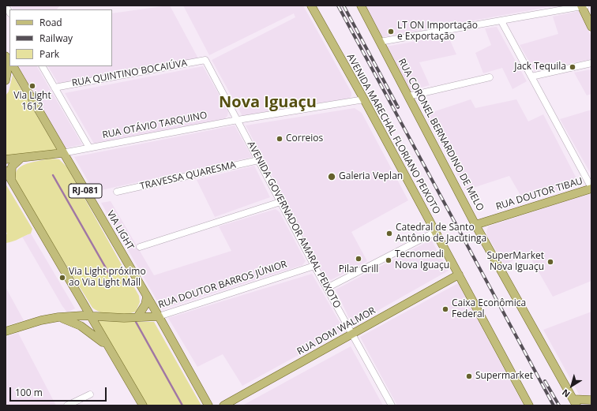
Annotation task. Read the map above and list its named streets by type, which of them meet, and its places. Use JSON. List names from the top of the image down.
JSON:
{
  "streets": {
    "main road": [
      "RUA OTÁVIO TARQUINO",
      "AVENIDA MARECHAL FLORIANO PEIXOTO",
      "RUA CORONEL BERNARDINO DE MELO",
      "RJ-081",
      "RUA DOUTOR TIBAU",
      "VIA LIGHT",
      "RUA DOUTOR BARROS JÚNIOR",
      "RUA DOM WALMOR"
    ],
    "street": ["RUA QUINTINO BOCAIÚVA", "TRAVESSA QUARESMA", "AVENIDA GOVERNADOR AMARAL PEIXOTO"]
  },
  "crossings": [
    ["RUA QUINTINO BOCAIÚVA", "AVENIDA GOVERNADOR AMARAL PEIXOTO"],
    ["RUA OTÁVIO TARQUINO", "AVENIDA MARECHAL FLORIANO PEIXOTO"],
    ["RUA OTÁVIO TARQUINO", "AVENIDA GOVERNADOR AMARAL PEIXOTO"],
    ["RUA OTÁVIO TARQUINO", "VIA LIGHT"],
    ["AVENIDA MARECHAL FLORIANO PEIXOTO", "RUA DOM WALMOR"],
    ["RUA CORONEL BERNARDINO DE MELO", "RUA DOUTOR TIBAU"],
    ["TRAVESSA QUARESMA", "AVENIDA GOVERNADOR AMARAL PEIXOTO"],
    ["AVENIDA GOVERNADOR AMARAL PEIXOTO", "RUA DOUTOR BARROS JÚNIOR"],
    ["AVENIDA GOVERNADOR AMARAL PEIXOTO", "RUA DOM WALMOR"],
    ["VIA LIGHT", "RUA DOUTOR BARROS JÚNIOR"]
  ],
  "districts": ["Nova Iguaçu"],
  "places": [
    "LT ON Importação e Exportação",
    "Jack Tequila",
    "Via Light 1612",
    "Correios",
    "Galeria Veplan",
    "Catedral de Santo Antônio de Jacutinga",
    "Pilar Grill",
    "Tecnomedi Nova Iguaçu",
    "SuperMarket Nova Iguaçu",
    "Via Light próximo ao Via Light Mall",
    "Caixa Econômica Federal",
    "Supermarket"
  ],
  "legend": ["Road", "Railway", "Park"],
  "scale_bar": "100 m",
  "north": "bottom left"
}
